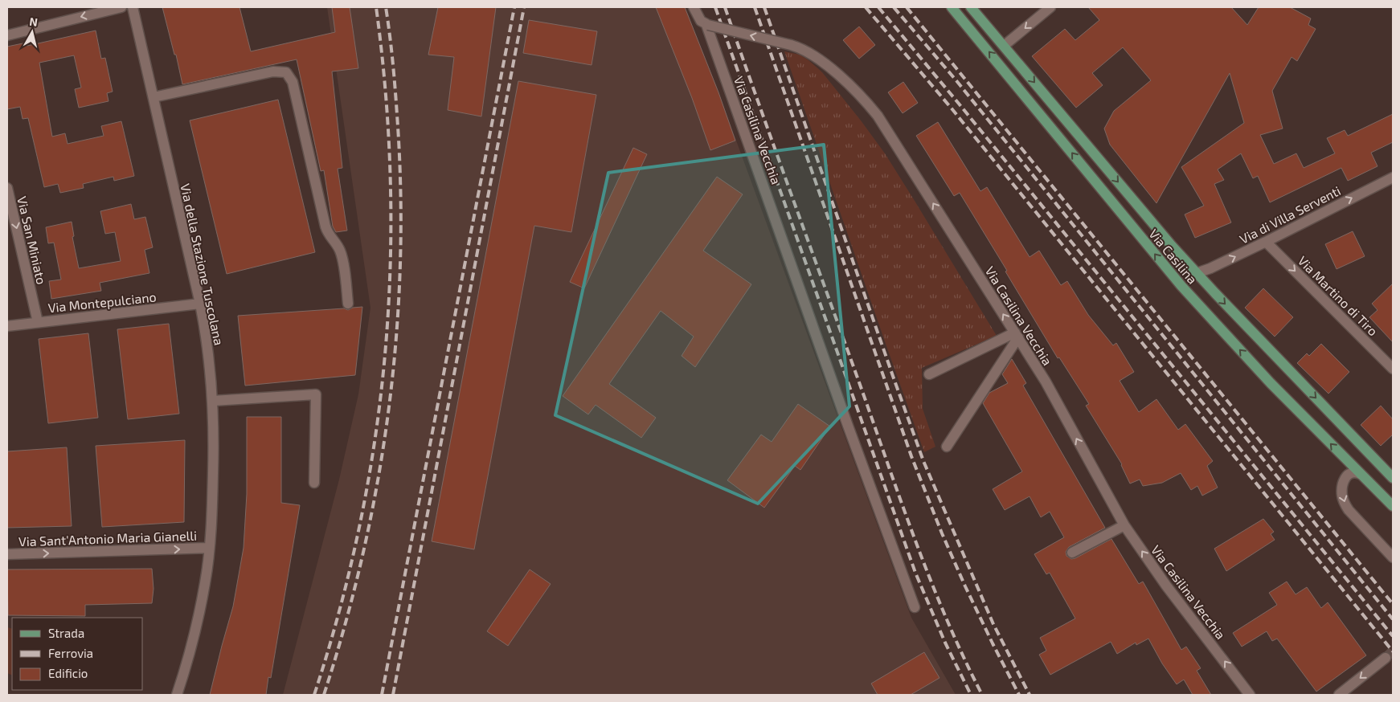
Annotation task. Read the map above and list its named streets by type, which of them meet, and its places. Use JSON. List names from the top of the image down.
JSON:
{
  "streets": {
    "main road": ["Via Casilina"],
    "street": [
      "Via Casilina Vecchia",
      "Via di Villa Serventi",
      "Via San Miniato",
      "Via della Stazione Tuscolana",
      "Via Martino di Tiro",
      "Via Montepulciano",
      "Via Sant'Antonio Maria Gianelli"
    ]
  },
  "crossings": [
    ["Via di Villa Serventi", "Via Casilina"],
    ["Via di Villa Serventi", "Via Martino di Tiro"],
    ["Via San Miniato", "Via Montepulciano"],
    ["Via della Stazione Tuscolana", "Via Montepulciano"],
    ["Via della Stazione Tuscolana", "Via Sant'Antonio Maria Gianelli"]
  ],
  "one_way": [
    "Via Casilina Vecchia",
    "Via di Villa Serventi",
    "Via San Miniato",
    "Via Martino di Tiro",
    "Via Sant'Antonio Maria Gianelli"
  ],
  "legend": ["Strada", "Ferrovia", "Edificio"],
  "north": "top"
}
